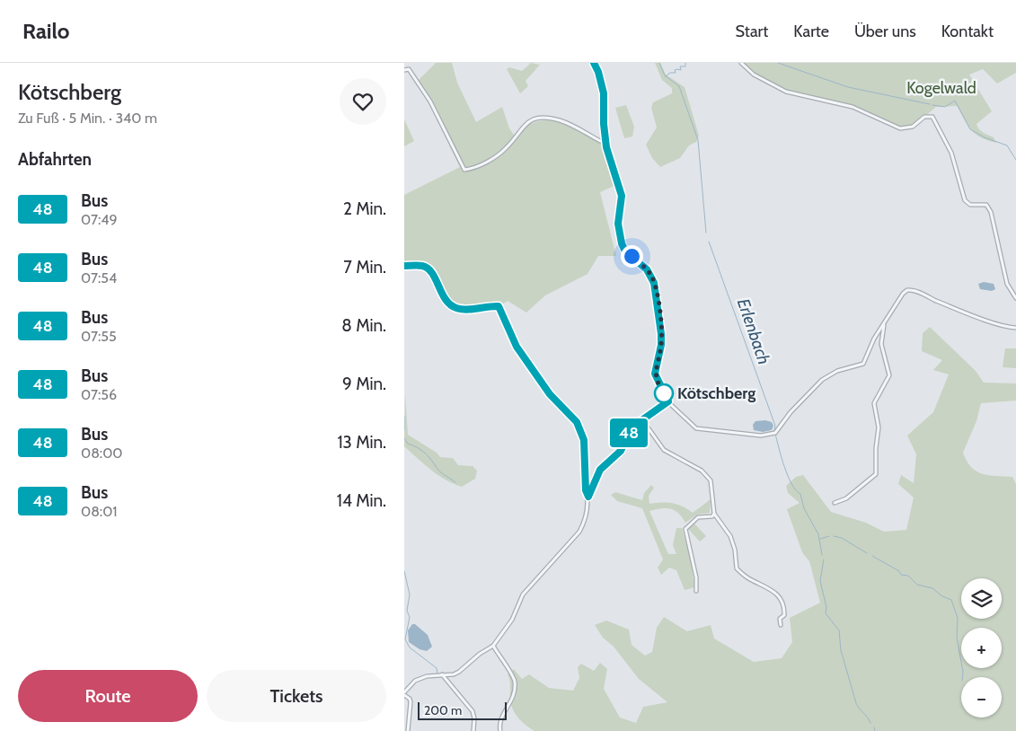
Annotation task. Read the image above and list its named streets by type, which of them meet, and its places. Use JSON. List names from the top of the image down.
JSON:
{
  "water": ["Erlenbach"],
  "parks": ["Kogelwald"],
  "places": ["Kötschberg"],
  "lines": ["bus line 48"],
  "scale_bar": "200 m",
  "page": {
    "header": "Railo",
    "nav": [
      "Start",
      "Karte",
      "Über uns",
      "Kontakt"
    ],
    "heading": [
      ["Kötschberg", "Zu Fuß · 5 Min. · 340 m"],
      "Abfahrten"
    ],
    "on_map": "48",
    "list": [
      {
        "mark": "48",
        "name": "Bus",
        "note": "07:49",
        "value": "2 Min."
      },
      {
        "mark": "48",
        "name": "Bus",
        "note": "07:54",
        "value": "7 Min."
      },
      {
        "mark": "48",
        "name": "Bus",
        "note": "07:55",
        "value": "8 Min."
      },
      {
        "mark": "48",
        "name": "Bus",
        "note": "07:56",
        "value": "9 Min."
      },
      {
        "mark": "48",
        "name": "Bus",
        "note": "08:00",
        "value": "13 Min."
      },
      {
        "mark": "48",
        "name": "Bus",
        "note": "08:01",
        "value": "14 Min."
      }
    ],
    "map_buttons": ["+", "−"],
    "buttons": ["Route", "Tickets"],
    "scale": "200 m"
  }
}
